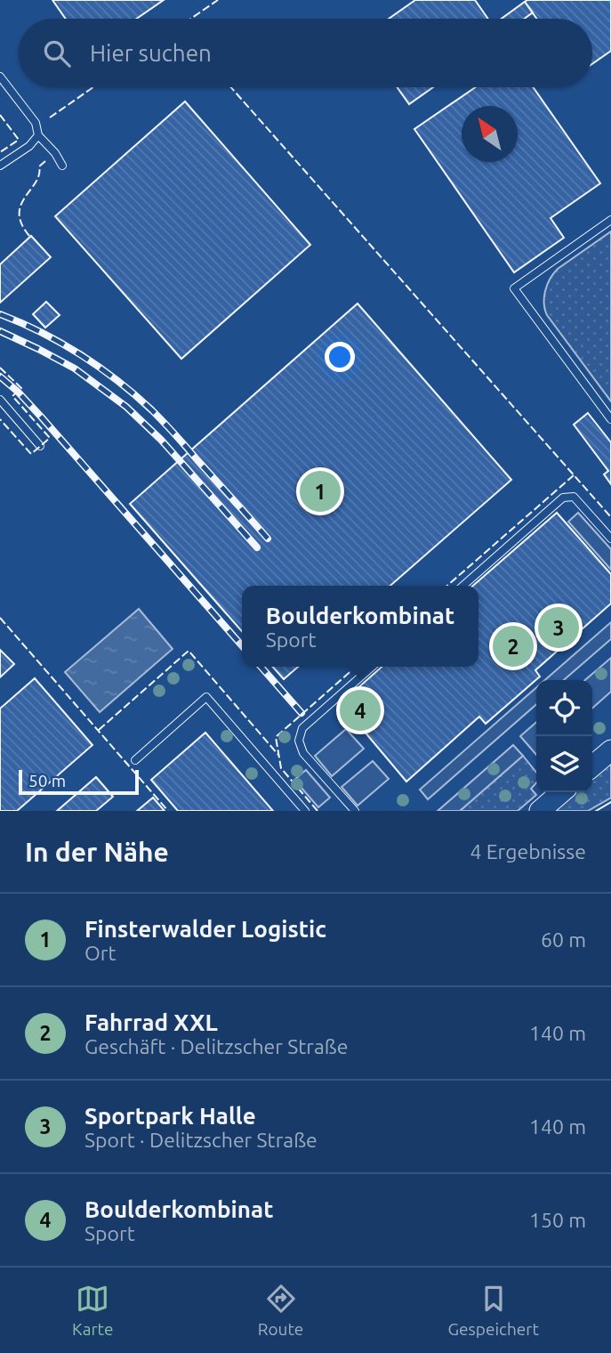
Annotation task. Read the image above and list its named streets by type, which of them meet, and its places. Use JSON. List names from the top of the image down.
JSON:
{
  "scale_bar": "50 m",
  "north": "top left",
  "page": {
    "search": "Hier suchen",
    "pins": [
      "1",
      "3",
      "2",
      "4"
    ],
    "popup": ["Boulderkombinat", "Sport"],
    "scale": "50 m",
    "heading": ["In der Nähe", "4 Ergebnisse"],
    "list": [
      {
        "mark": "1",
        "name": "Finsterwalder Logistic",
        "note": "Ort",
        "value": "60 m"
      },
      {
        "mark": "2",
        "name": "Fahrrad XXL",
        "note": "Geschäft · Delitzscher Straße",
        "value": "140 m"
      },
      {
        "mark": "3",
        "name": "Sportpark Halle",
        "note": "Sport · Delitzscher Straße",
        "value": "140 m"
      },
      {
        "mark": "4",
        "name": "Boulderkombinat",
        "note": "Sport",
        "value": "150 m"
      }
    ],
    "nav": ["Karte", "Route", "Gespeichert"]
  }
}
